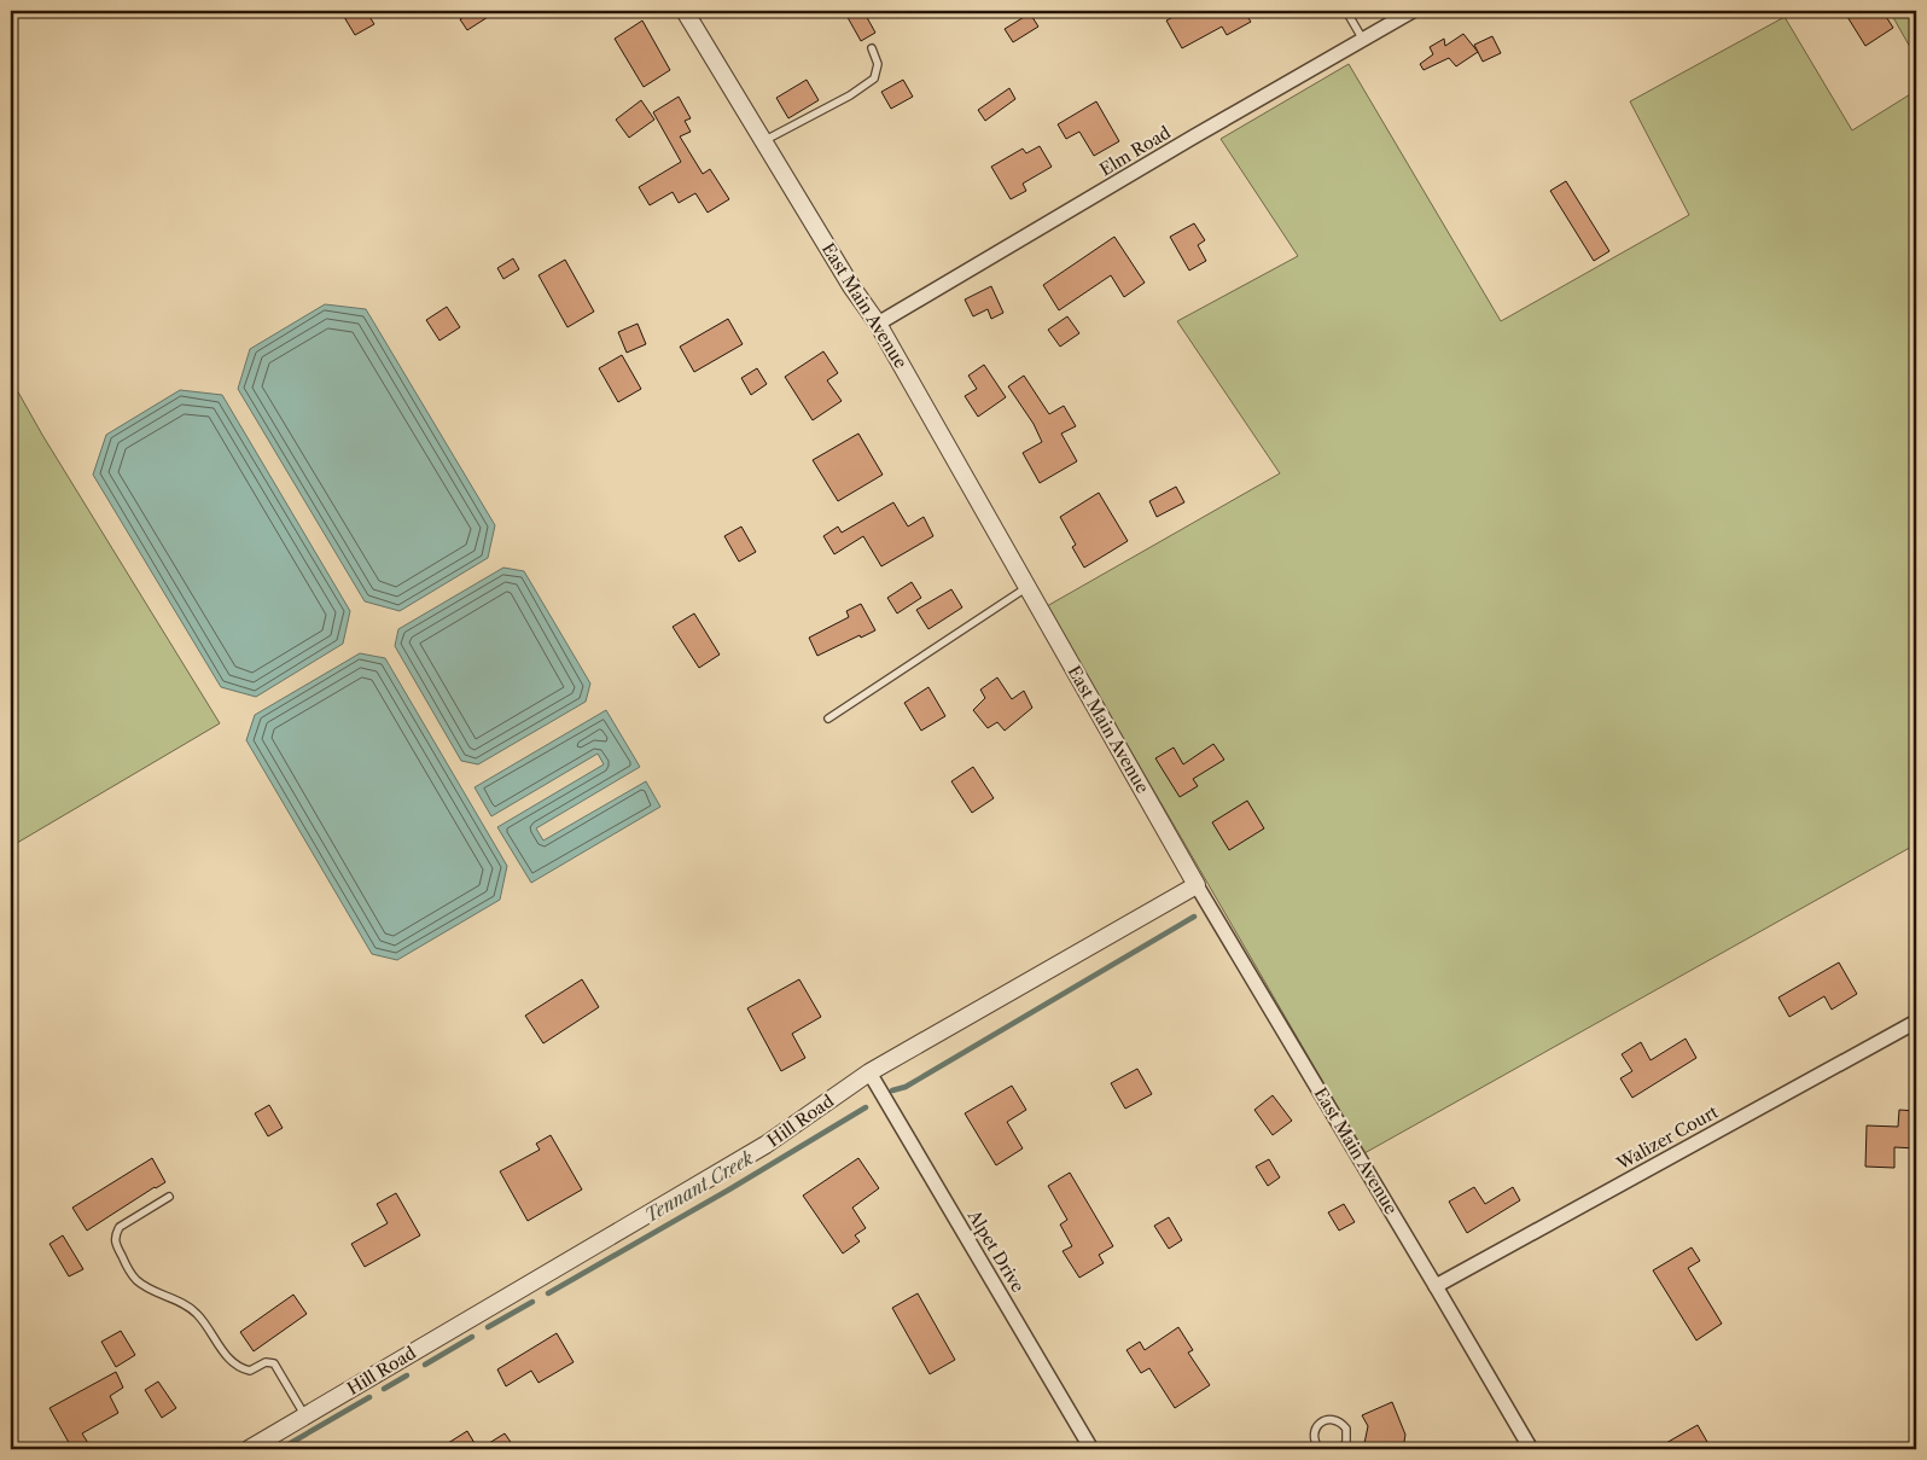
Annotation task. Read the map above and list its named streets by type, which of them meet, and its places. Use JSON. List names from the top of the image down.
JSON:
{
  "streets": {
    "street": [
      "Elm Road",
      "East Main Avenue",
      "Hill Road",
      "Walizer Court",
      "Alpet Drive"
    ]
  },
  "crossings": [
    ["Elm Road", "East Main Avenue"],
    ["East Main Avenue", "Hill Road"],
    ["East Main Avenue", "Walizer Court"],
    ["Hill Road", "Alpet Drive"]
  ],
  "water": ["Tennant Creek"]
}
